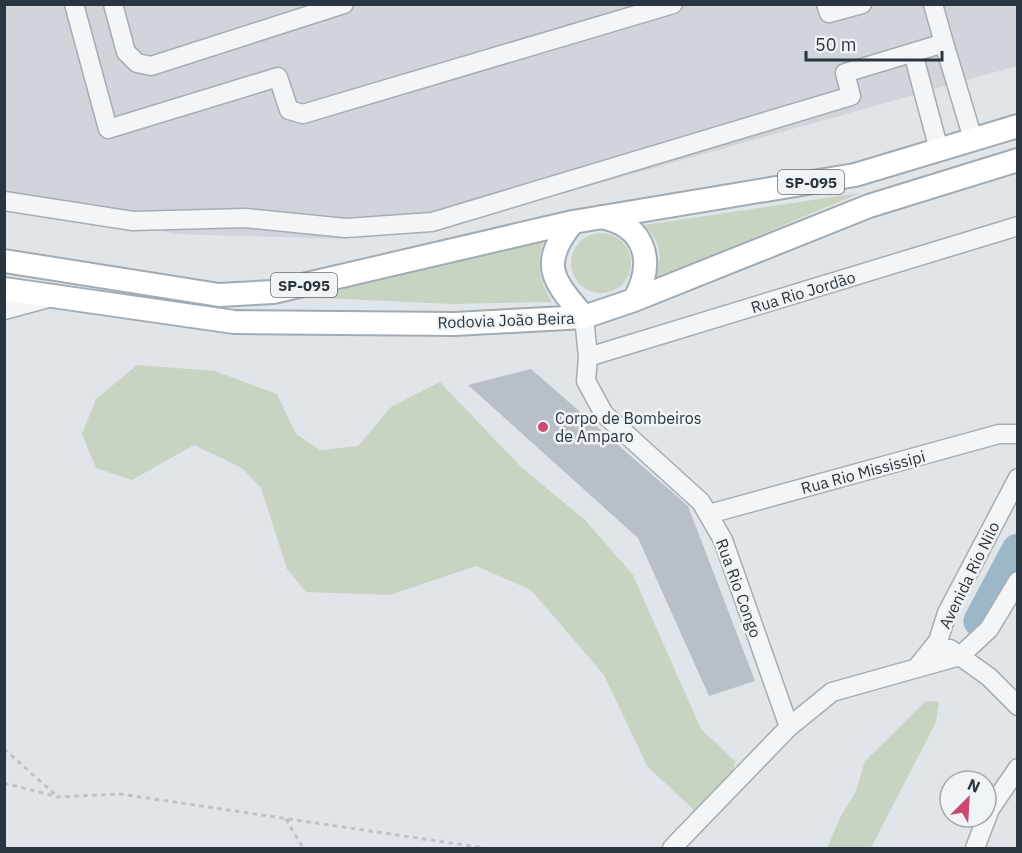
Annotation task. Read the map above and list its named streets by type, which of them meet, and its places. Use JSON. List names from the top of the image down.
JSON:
{
  "streets": {
    "main road": ["SP-095", "Rodovia João Beira"],
    "street": [
      "Rua Rio Jordão",
      "Rua Rio Mississipi",
      "Avenida Rio Nilo",
      "Rua Rio Congo"
    ]
  },
  "crossings": [
    ["SP-095", "Rodovia João Beira"],
    ["SP-095", "Rua Rio Congo"],
    ["Rua Rio Jordão", "Rua Rio Congo"],
    ["Rodovia João Beira", "Rua Rio Congo"],
    ["Rua Rio Mississipi", "Rua Rio Congo"]
  ],
  "places": ["Corpo de Bombeiros de Amparo"],
  "scale_bar": "50 m",
  "north": "top right"
}
